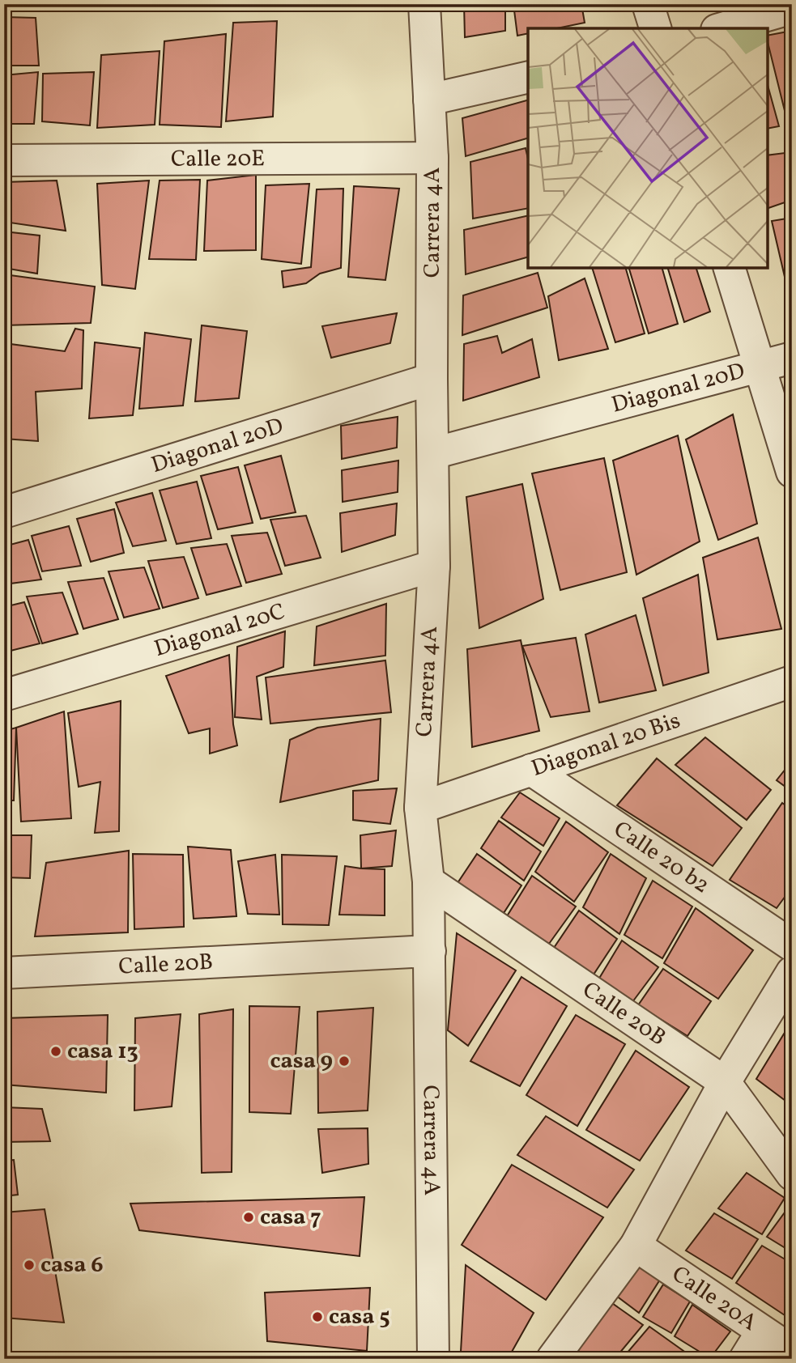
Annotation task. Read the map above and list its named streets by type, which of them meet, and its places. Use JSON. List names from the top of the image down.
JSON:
{
  "streets": {
    "street": [
      "Calle 20E",
      "Carrera 4A",
      "Diagonal 20D",
      "Diagonal 20C",
      "Diagonal 20 Bis",
      "Calle 20 b2",
      "Calle 20B",
      "Calle 20A"
    ]
  },
  "crossings": [
    ["Calle 20E", "Carrera 4A"],
    ["Carrera 4A", "Diagonal 20D"],
    ["Carrera 4A", "Diagonal 20C"],
    ["Carrera 4A", "Diagonal 20 Bis"],
    ["Carrera 4A", "Calle 20B"],
    ["Diagonal 20 Bis", "Calle 20 b2"]
  ],
  "places": [
    "casa 13",
    "casa 9",
    "casa 7",
    "casa 6",
    "casa 5"
  ]
}
